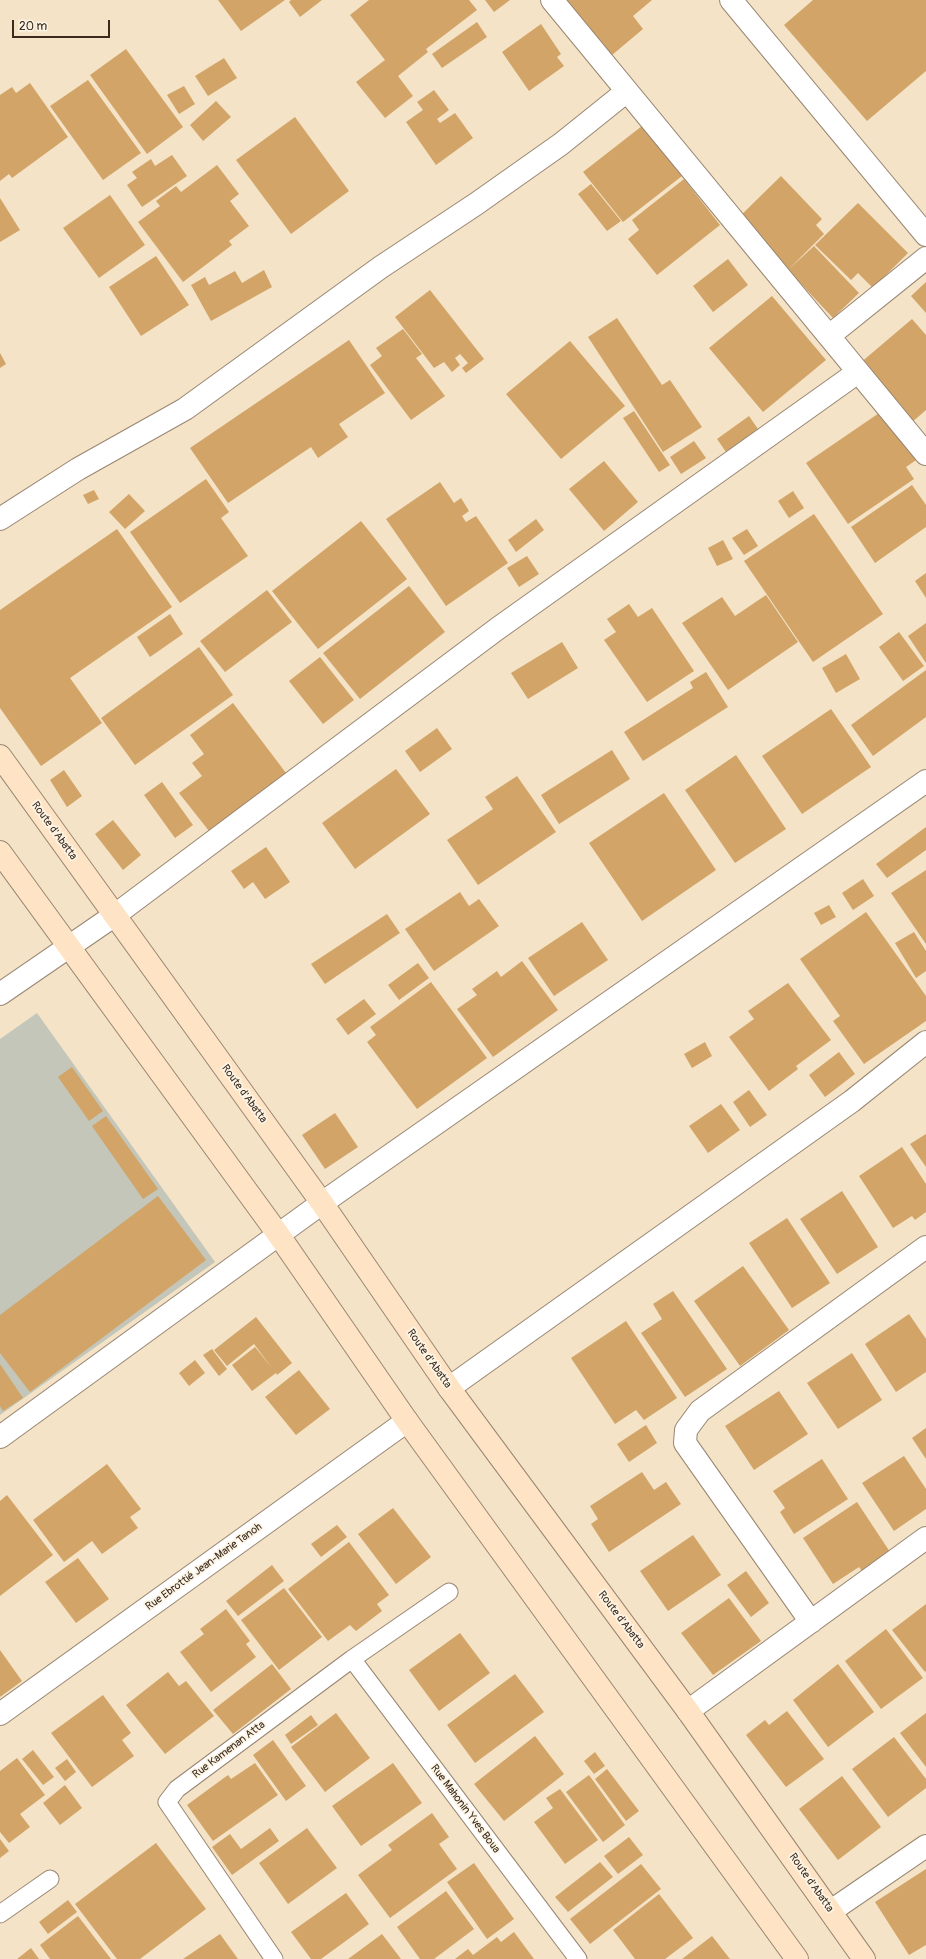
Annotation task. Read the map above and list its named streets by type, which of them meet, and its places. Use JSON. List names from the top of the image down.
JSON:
{
  "streets": {
    "street": ["Route d'Abatta", "Rue Ebrottié Jean-Marie Tanoh"],
    "lane": ["Rue Kamenan Atta", "Rue Mahonin Yves Boua"]
  },
  "crossings": [
    ["Rue Kamenan Atta", "Rue Mahonin Yves Boua"]
  ],
  "scale_bar": "20 m"
}
